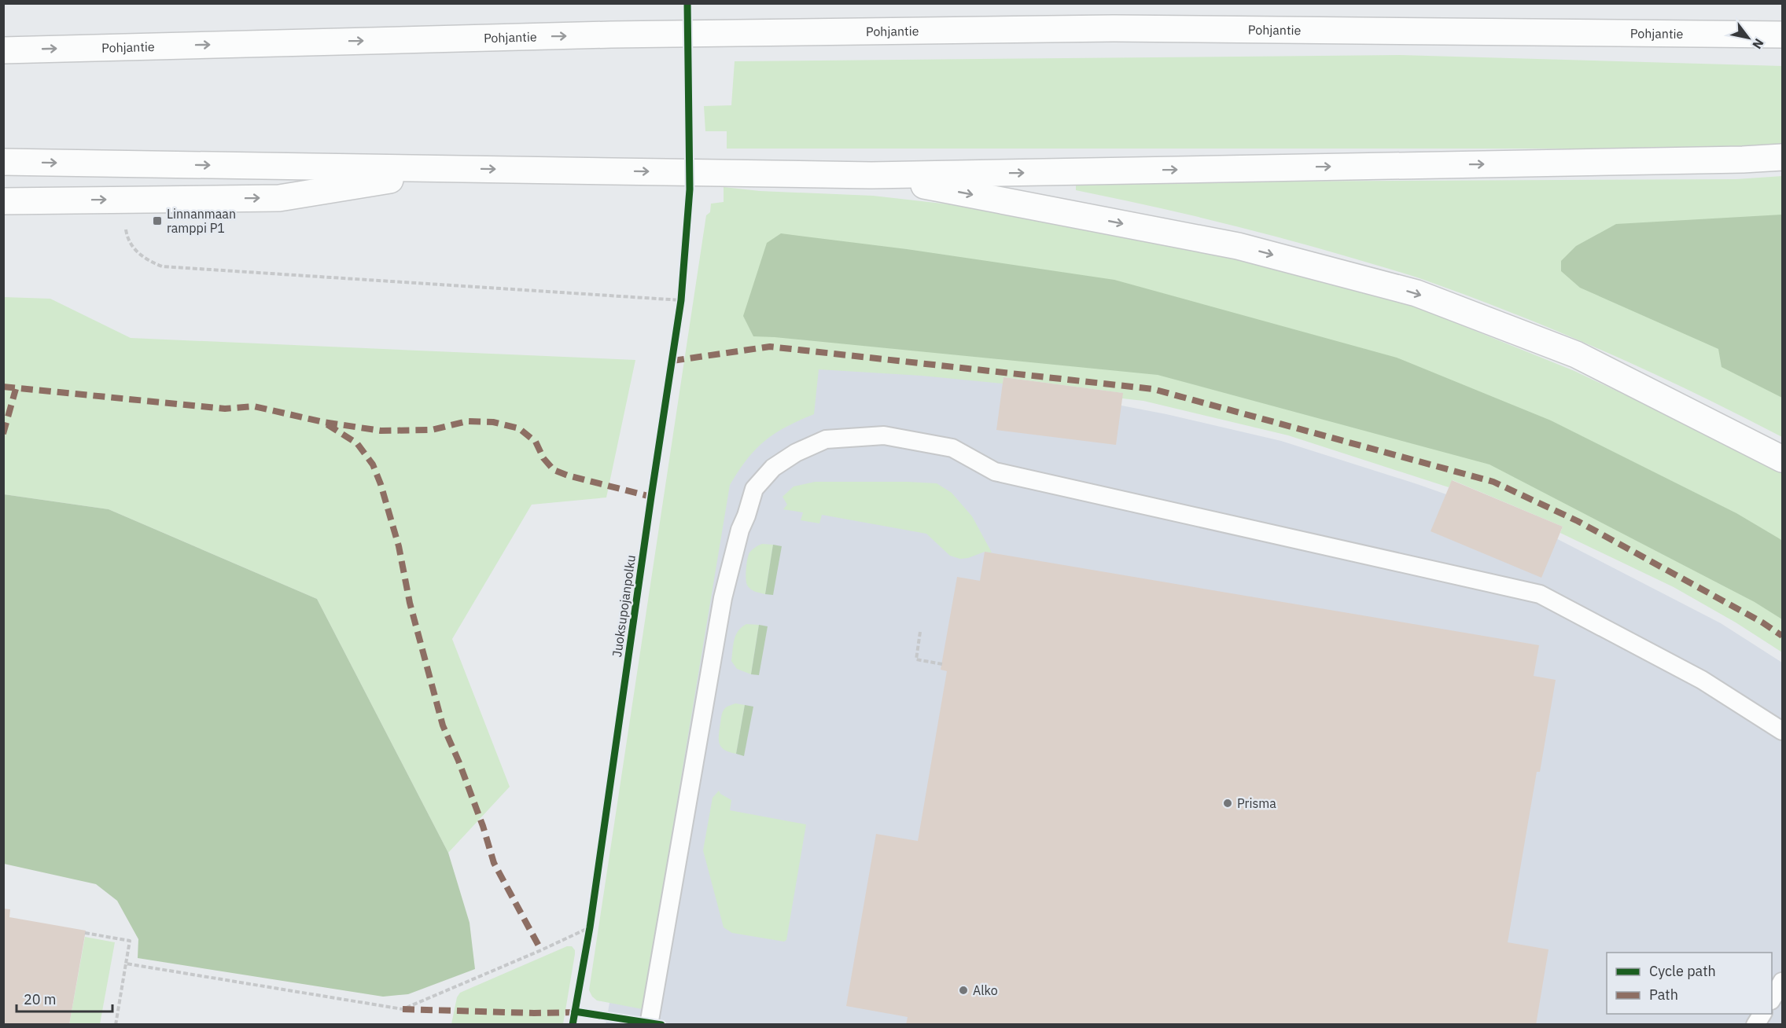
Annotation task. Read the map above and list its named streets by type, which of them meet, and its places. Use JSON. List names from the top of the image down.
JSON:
{
  "streets": {
    "highway": ["Pohjantie"],
    "cycle path": ["Juoksupojanpolku"]
  },
  "places": {
    "transit": ["Linnanmaan ramppi P1"],
    "other": ["Prisma", "Alko"]
  },
  "legend": ["Cycle path", "Path"],
  "scale_bar": "20 m",
  "north": "bottom right"
}
